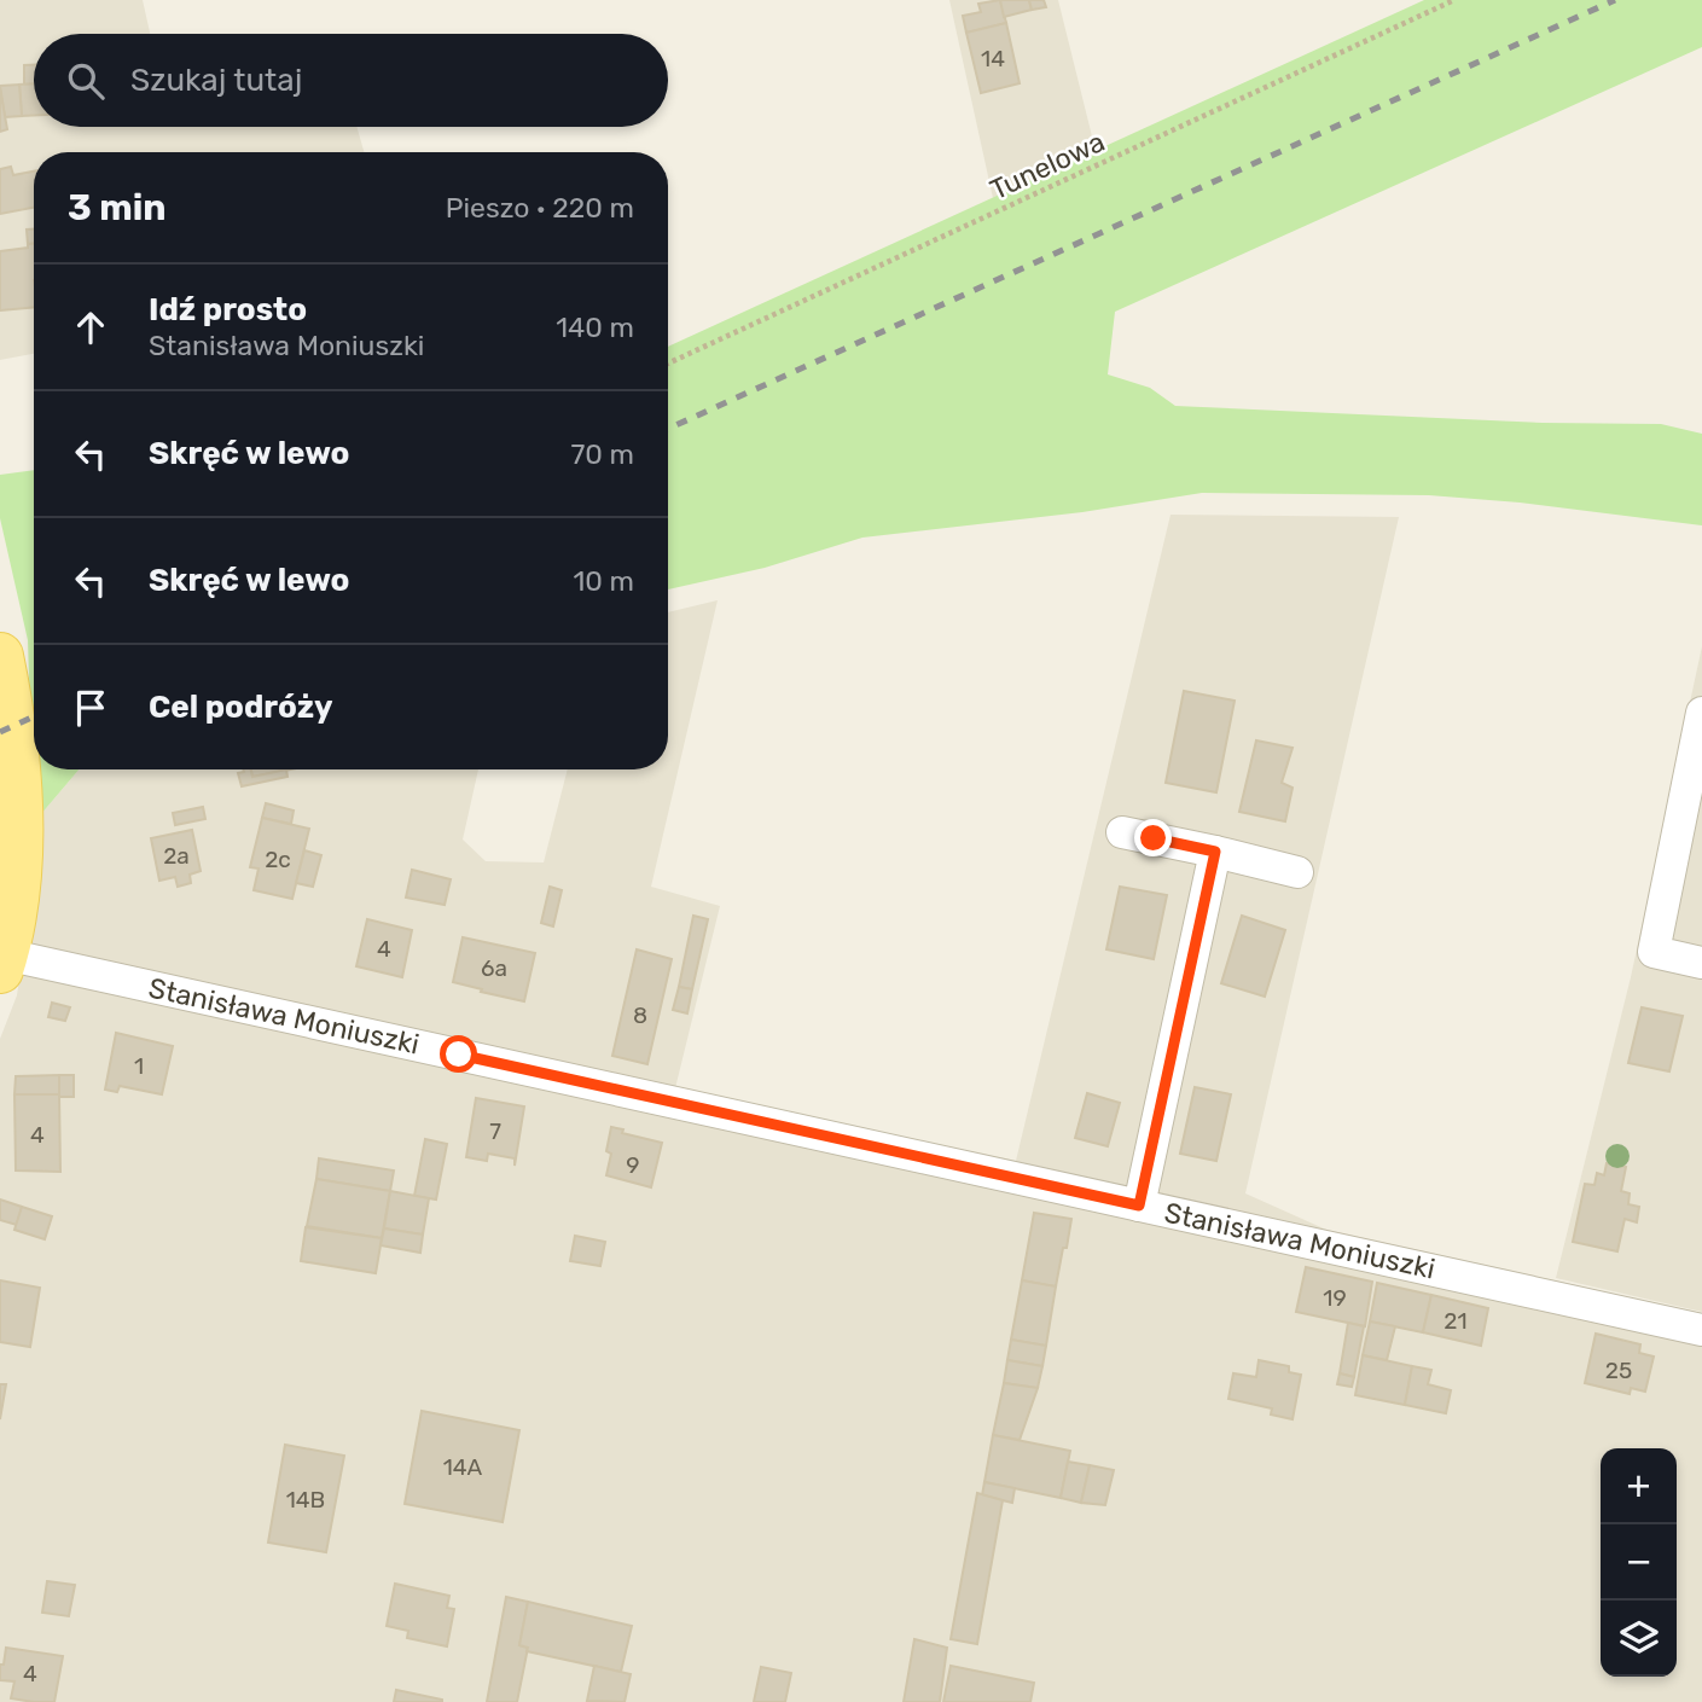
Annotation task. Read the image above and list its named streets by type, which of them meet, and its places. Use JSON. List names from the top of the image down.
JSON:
{
  "streets": {
    "street": ["Stanisława Moniuszki"],
    "path": ["Tunelowa"]
  },
  "house_numbers": [
    "14",
    "2a",
    "2c",
    "4",
    "6a",
    "8",
    "1",
    "7",
    "4",
    "9",
    "19",
    "21",
    "25",
    "14A",
    "14B",
    "4"
  ],
  "page": {
    "search": "Szukaj tutaj",
    "heading": ["3 min", "Pieszo · 220 m"],
    "list": [
      ["Idź prosto", "Stanisława Moniuszki", "140 m"],
      ["Skręć w lewo", "70 m"],
      ["Skręć w lewo", "10 m"],
      "Cel podróży"
    ],
    "map_buttons": ["+", "−"]
  }
}
